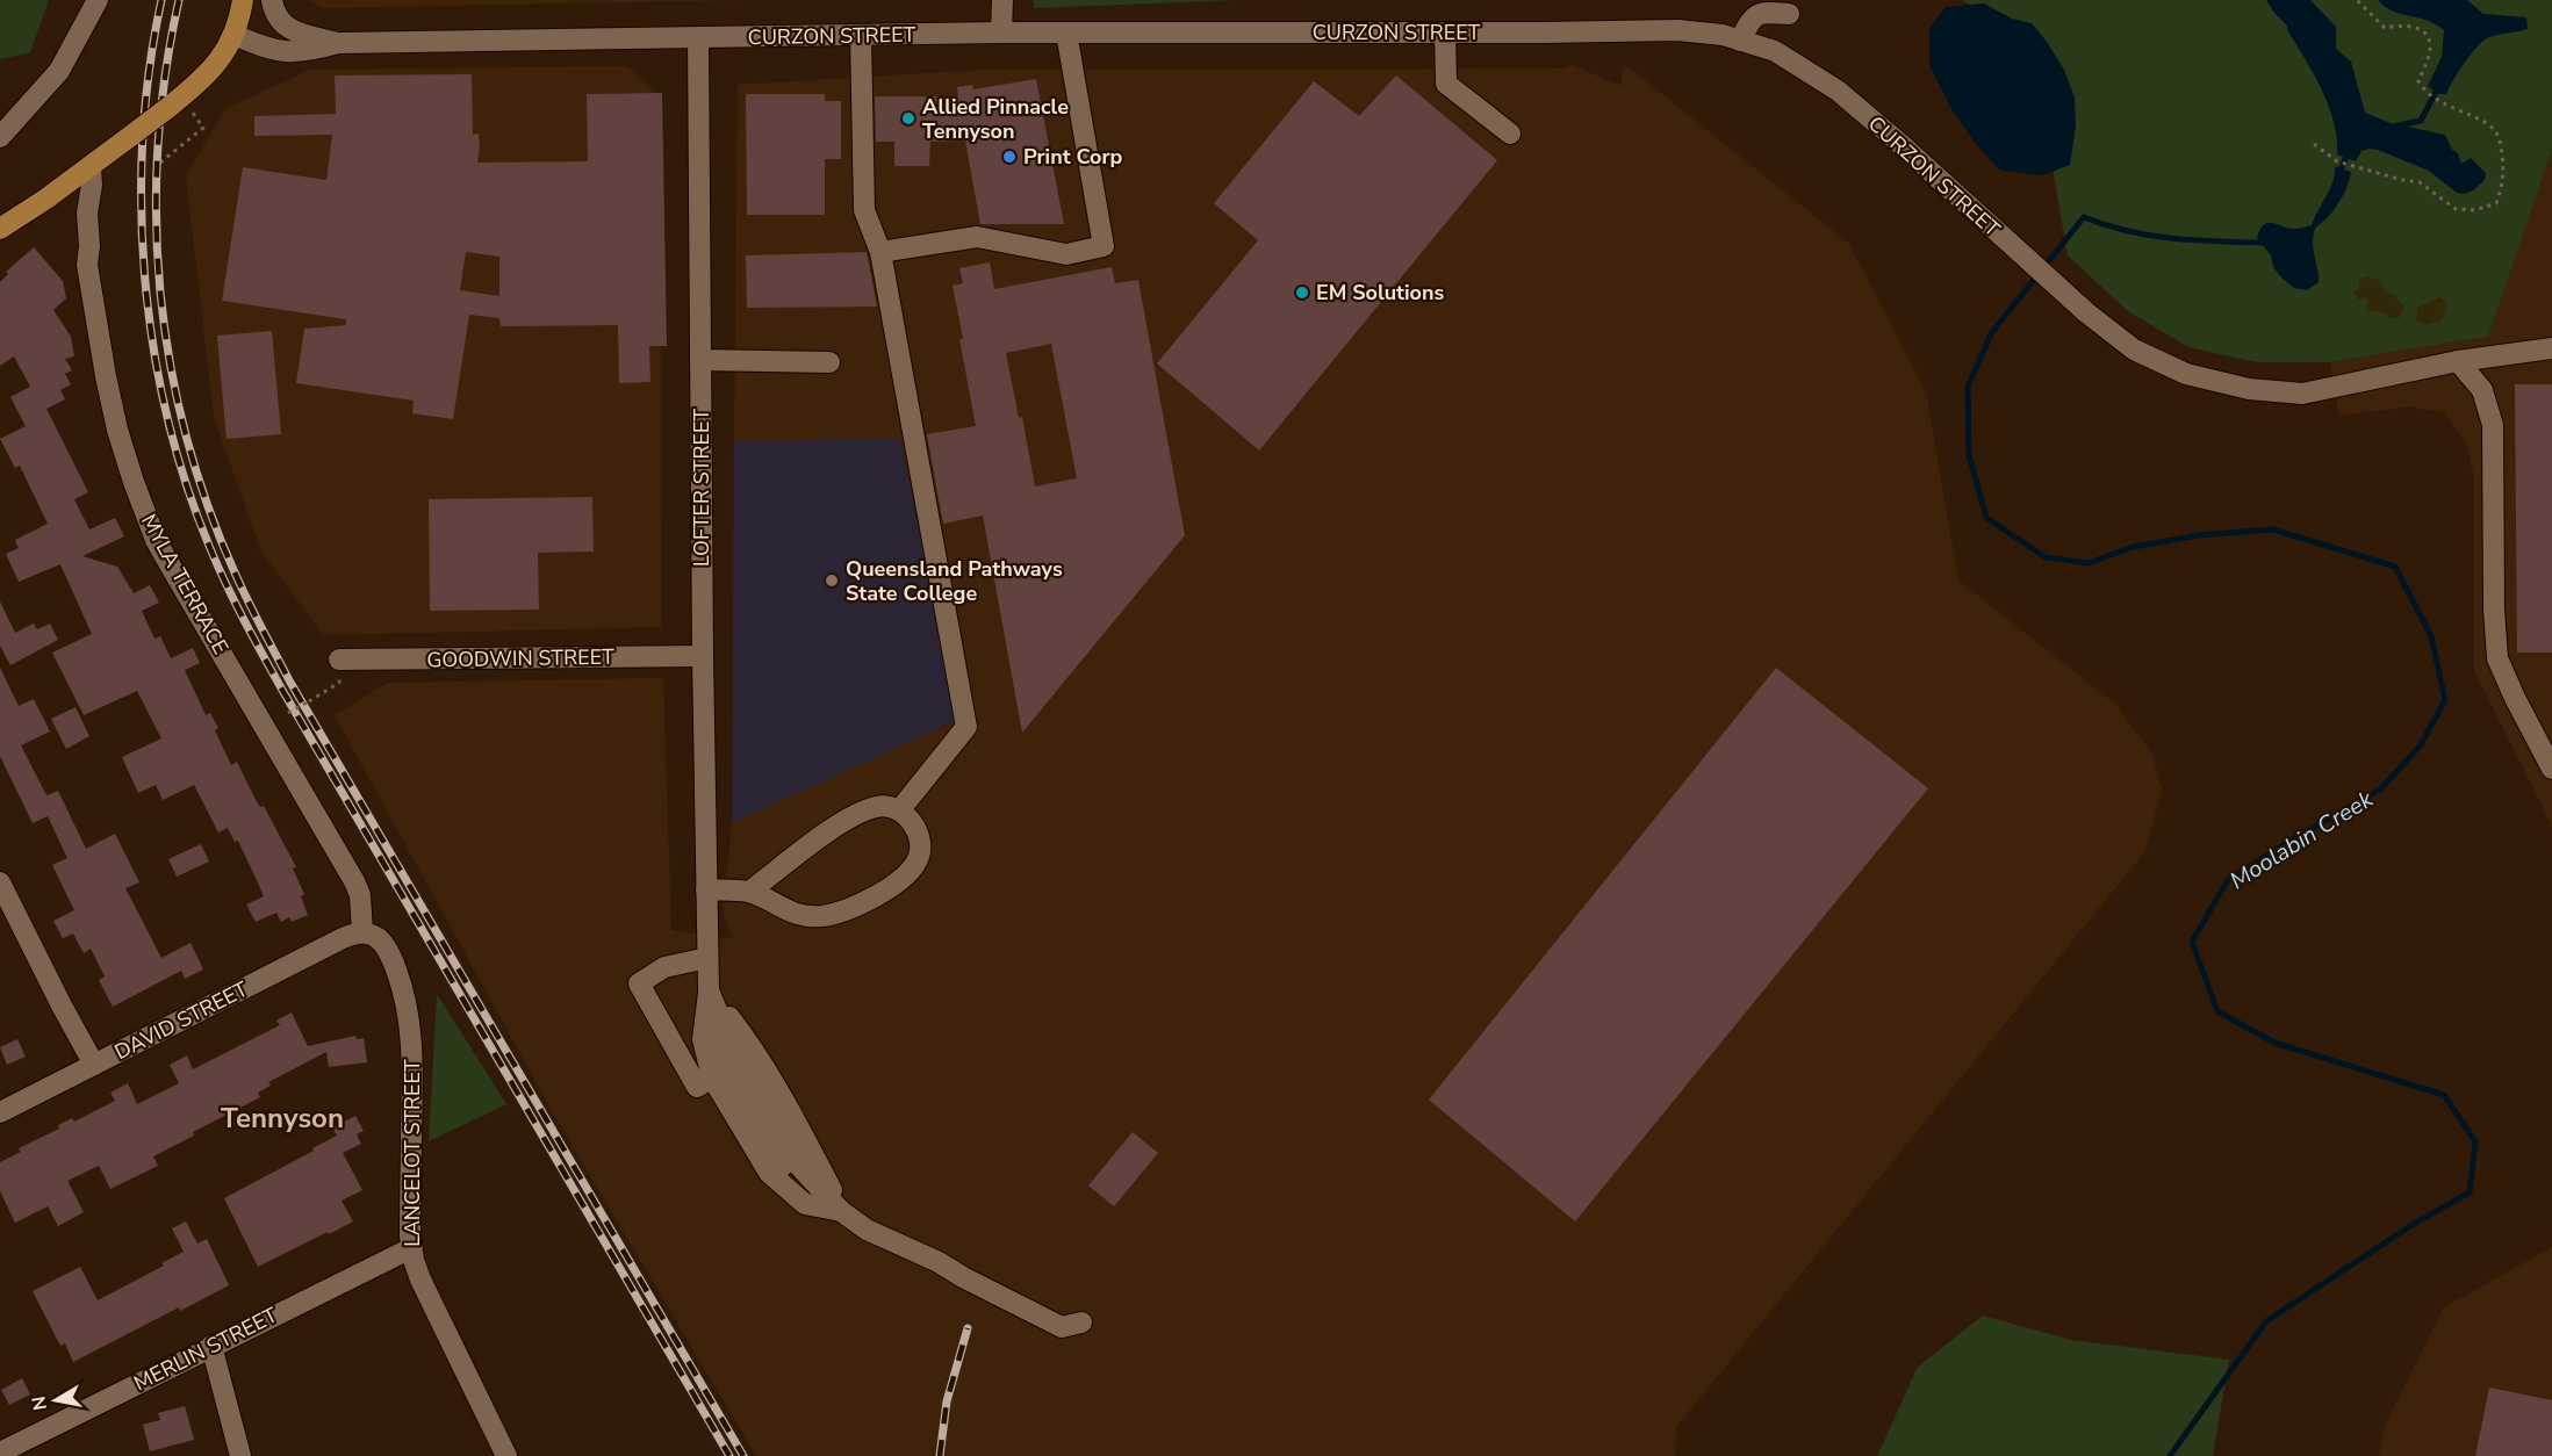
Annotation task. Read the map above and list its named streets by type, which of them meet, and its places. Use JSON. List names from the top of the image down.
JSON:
{
  "streets": {
    "street": [
      "CURZON STREET",
      "LOFTER STREET",
      "MYLA TERRACE",
      "GOODWIN STREET",
      "DAVID STREET",
      "LANCELOT STREET",
      "MERLIN STREET"
    ]
  },
  "crossings": [
    ["CURZON STREET", "LOFTER STREET"],
    ["LOFTER STREET", "GOODWIN STREET"],
    ["MYLA TERRACE", "DAVID STREET"],
    ["MYLA TERRACE", "LANCELOT STREET"],
    ["DAVID STREET", "LANCELOT STREET"],
    ["LANCELOT STREET", "MERLIN STREET"]
  ],
  "districts": ["Tennyson"],
  "water": ["Moolabin Creek"],
  "places": [
    "Allied Pinnacle Tennyson",
    "Print Corp",
    "EM Solutions",
    "Queensland Pathways State College"
  ],
  "north": "left"
}
